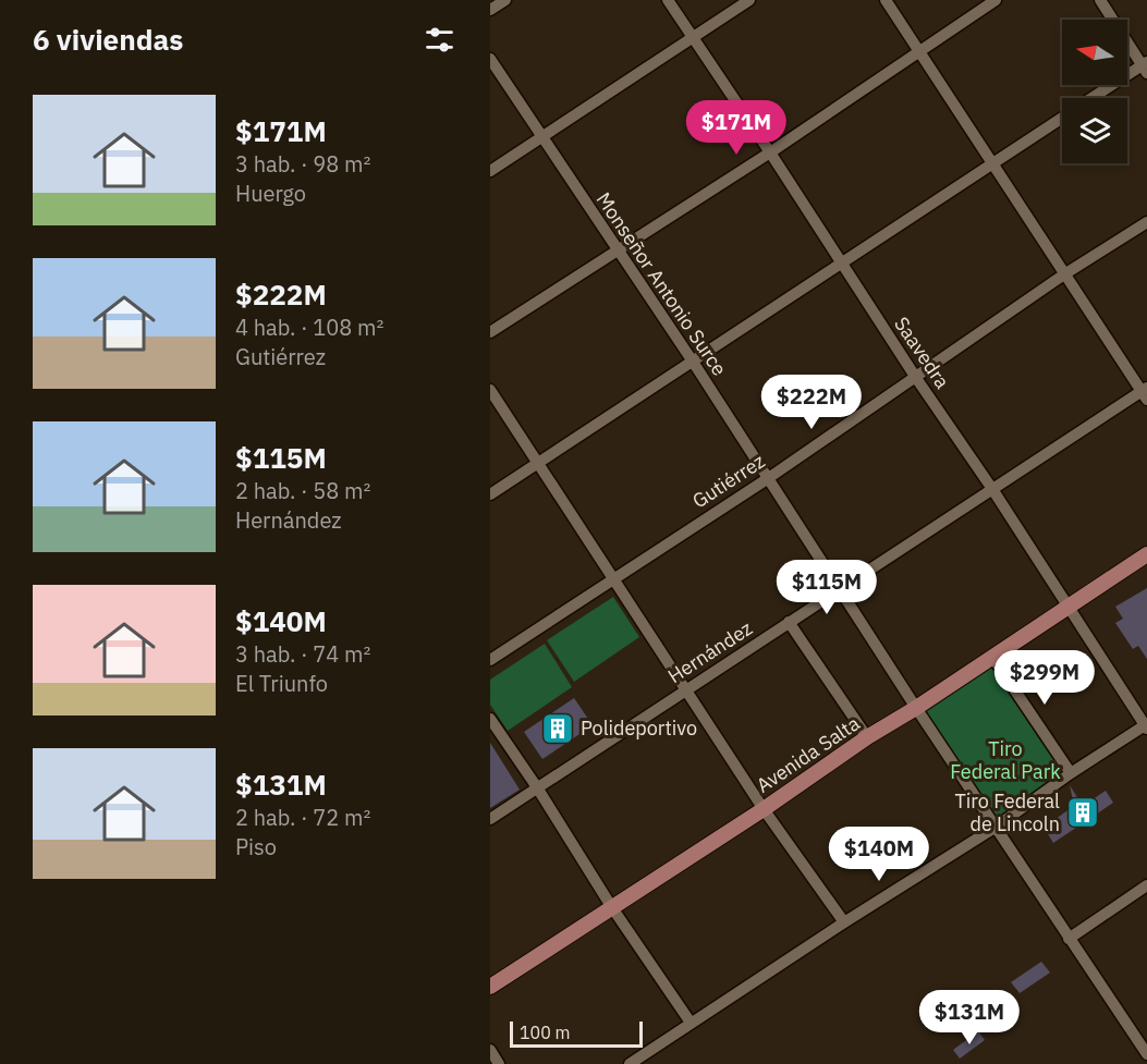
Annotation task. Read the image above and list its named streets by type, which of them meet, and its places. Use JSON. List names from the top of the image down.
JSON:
{
  "streets": {
    "main road": ["Avenida Salta"],
    "street": [
      "Monseñor Antonio Surce",
      "Saavedra",
      "Gutiérrez",
      "Hernández"
    ]
  },
  "crossings": [
    ["Monseñor Antonio Surce", "Gutiérrez"],
    ["Monseñor Antonio Surce", "Hernández"],
    ["Monseñor Antonio Surce", "Avenida Salta"],
    ["Saavedra", "Gutiérrez"],
    ["Saavedra", "Hernández"],
    ["Saavedra", "Avenida Salta"]
  ],
  "parks": ["Tiro Federal Park"],
  "places": {
    "building": ["Polideportivo", "Tiro Federal de Lincoln"]
  },
  "scale_bar": "100 m",
  "north": "left",
  "page": {
    "heading": "6 viviendas",
    "list": [
      {
        "name": "$171M",
        "note": "3 hab. · 98 m² · Huergo"
      },
      {
        "name": "$222M",
        "note": "4 hab. · 108 m² · Gutiérrez"
      },
      {
        "name": "$115M",
        "note": "2 hab. · 58 m² · Hernández"
      },
      {
        "name": "$140M",
        "note": "3 hab. · 74 m² · El Triunfo"
      },
      {
        "name": "$131M",
        "note": "2 hab. · 72 m² · Piso"
      }
    ],
    "price": [
      "$171M",
      "$222M",
      "$115M",
      "$299M",
      "$140M",
      "$131M"
    ],
    "scale": "100 m"
  }
}
